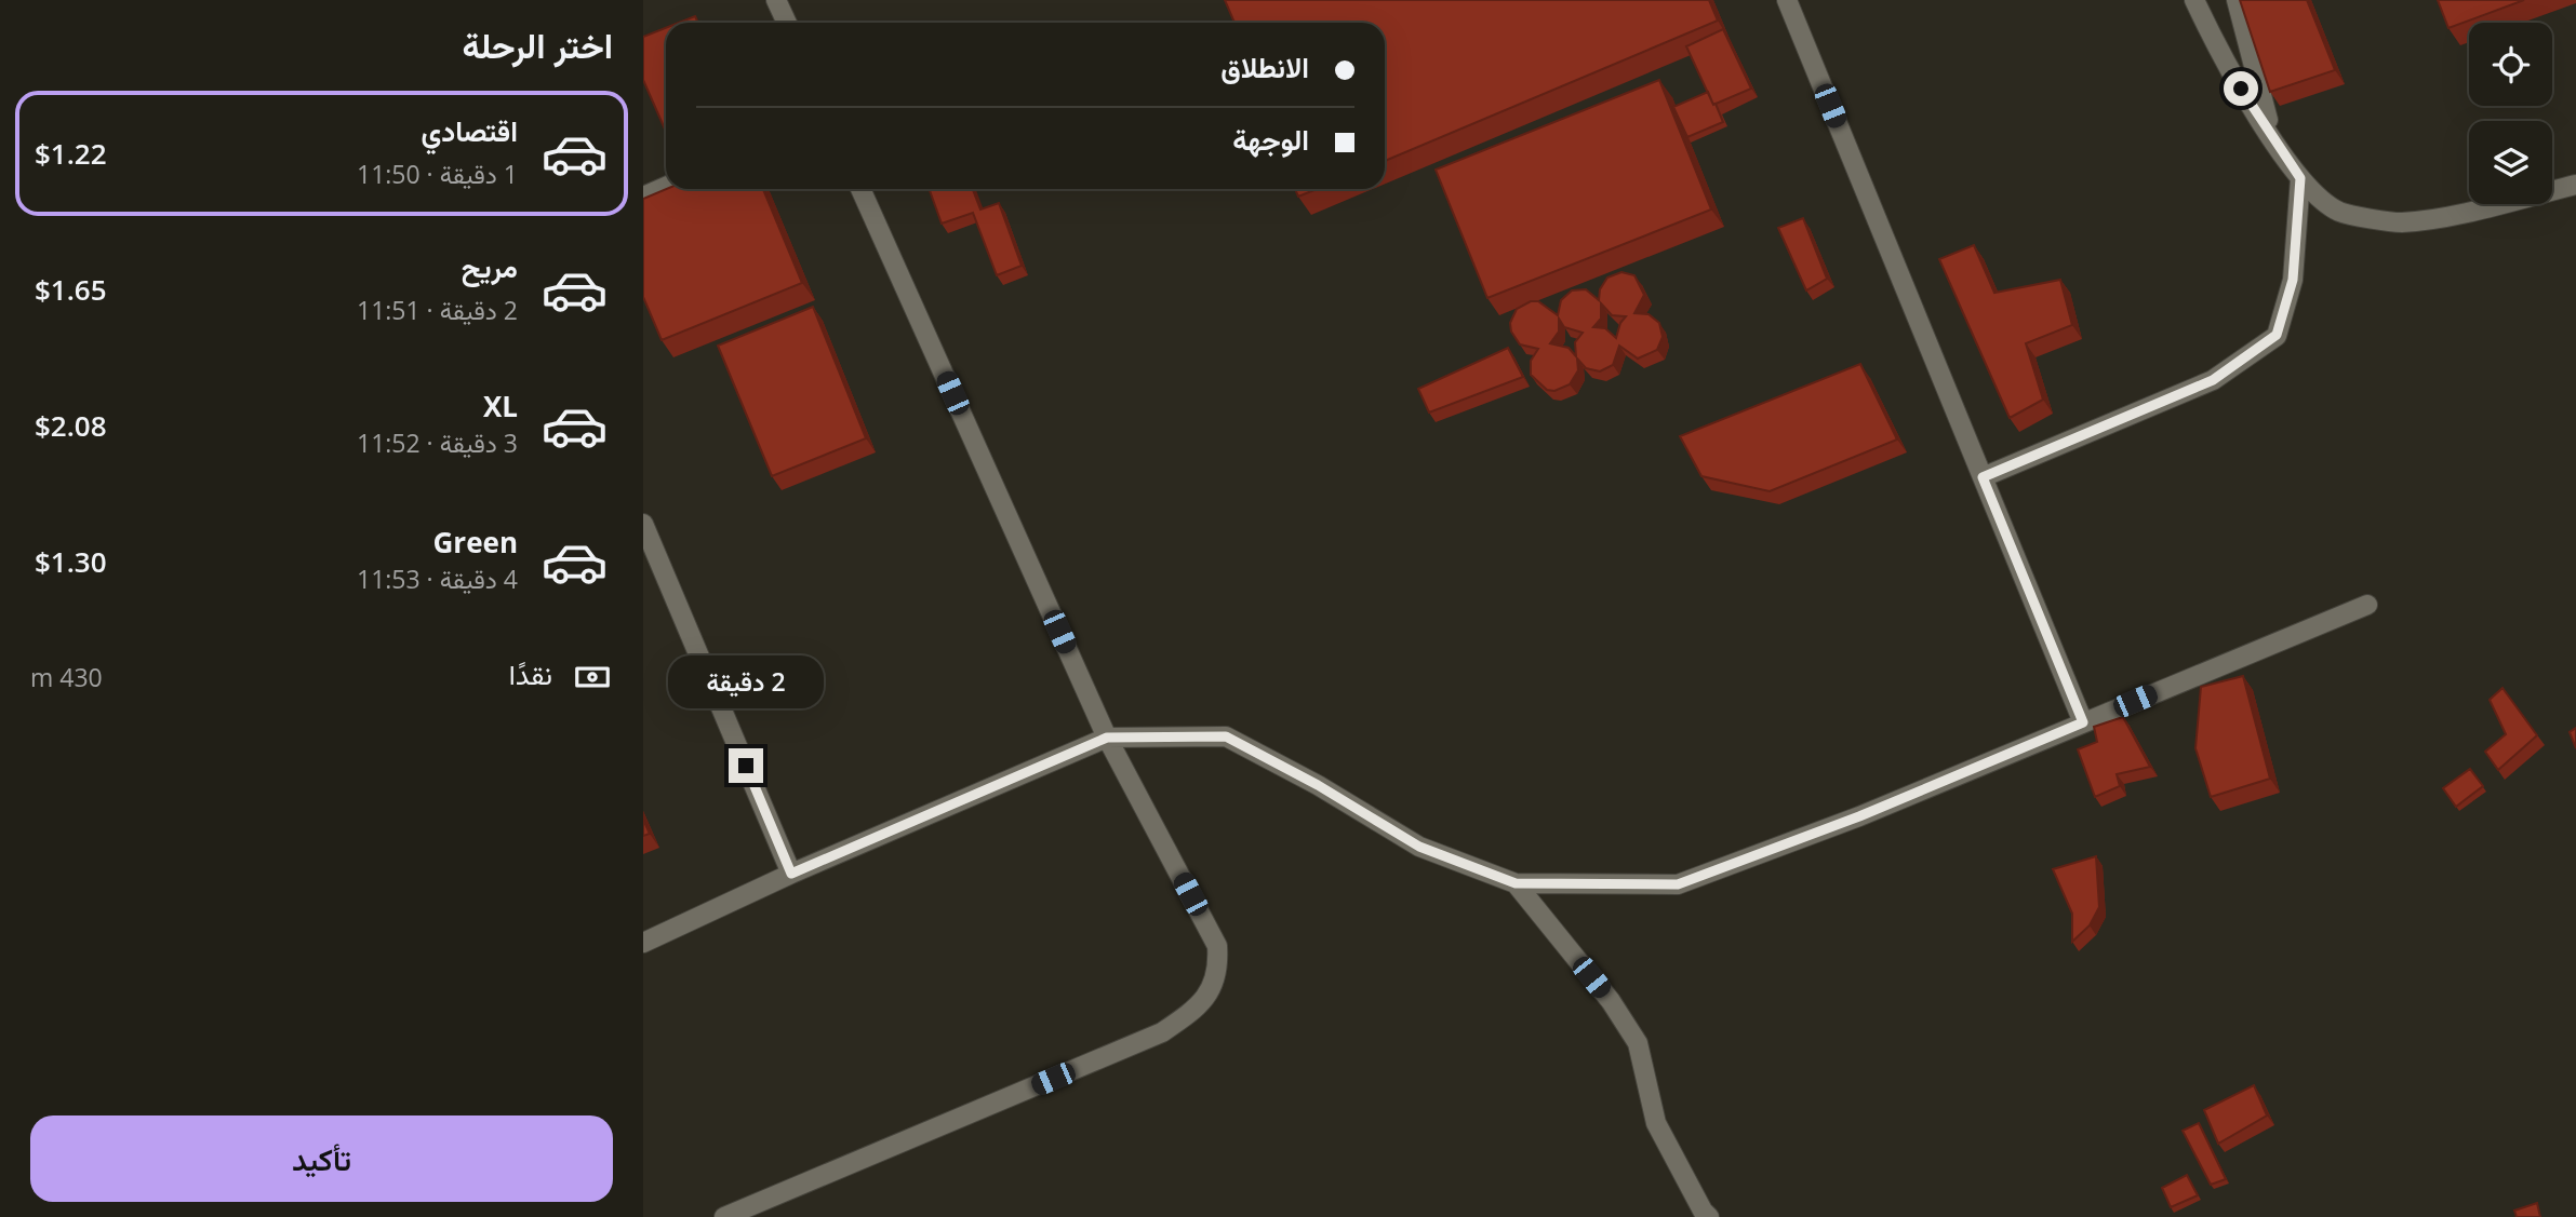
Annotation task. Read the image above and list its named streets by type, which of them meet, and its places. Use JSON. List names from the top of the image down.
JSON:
{
  "page": {
    "heading": "اختر الرحلة",
    "banner": ["الانطلاق", "الوجهة"],
    "list": [
      {
        "name": "اقتصادي",
        "note": "1 دقيقة · 11:50",
        "value": "$1.22"
      },
      {
        "name": "مريح",
        "note": "2 دقيقة · 11:51",
        "value": "$1.65"
      },
      {
        "name": "XL",
        "note": "3 دقيقة · 11:52",
        "value": "$2.08"
      },
      {
        "name": "Green",
        "note": "4 دقيقة · 11:53",
        "value": "$1.30"
      }
    ],
    "pay": ["نقدًا", "430 m"],
    "bubble": "2 دقيقة",
    "buttons": "تأكيد"
  }
}
